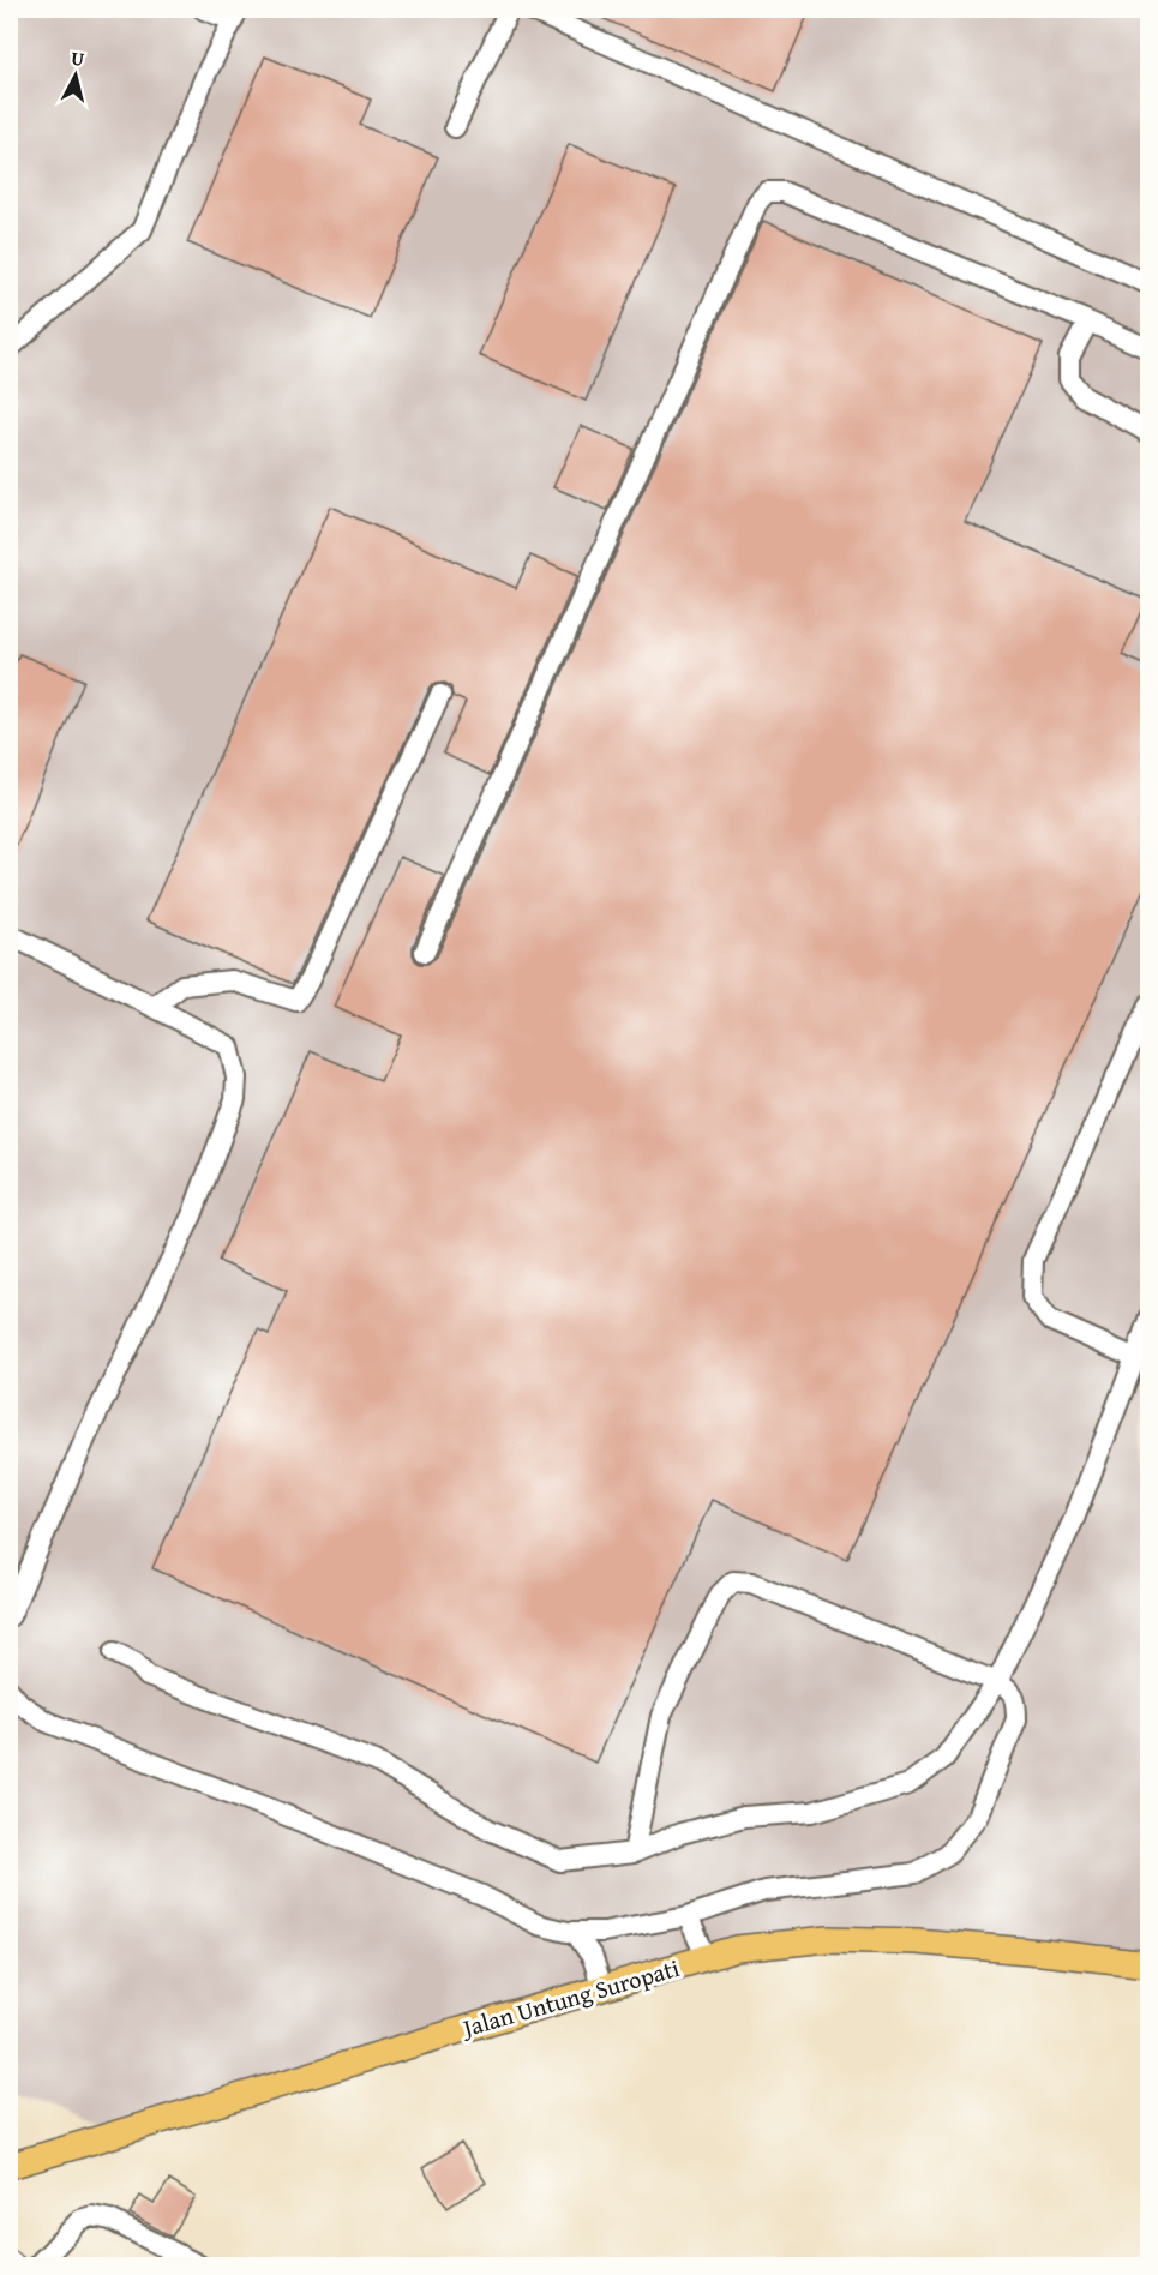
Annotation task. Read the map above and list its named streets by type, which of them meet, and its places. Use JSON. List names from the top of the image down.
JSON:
{
  "streets": {
    "main road": ["Jalan Untung Suropati"]
  },
  "north": "top"
}
